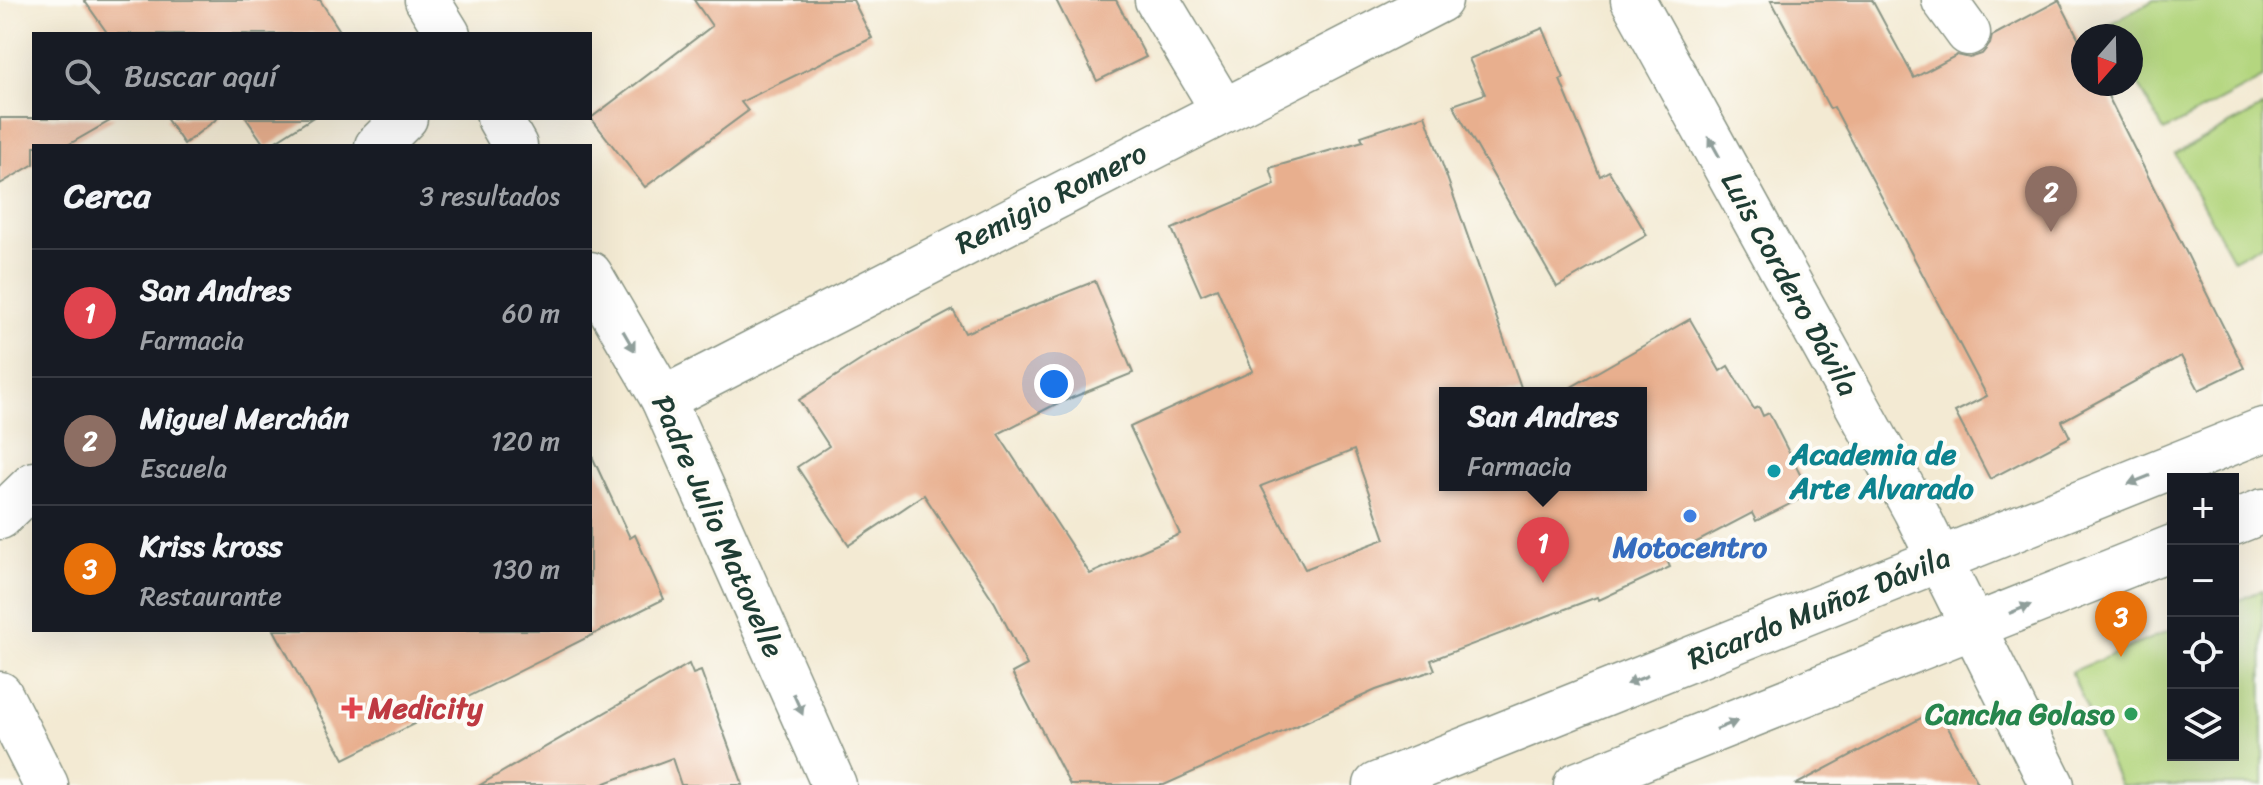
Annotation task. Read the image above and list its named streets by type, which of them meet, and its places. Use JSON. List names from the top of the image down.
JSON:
{
  "streets": {
    "street": [
      "Remigio Romero",
      "Luis Cordero Dávila",
      "Padre Julio Matovelle",
      "Ricardo Muñoz Dávila"
    ]
  },
  "crossings": [
    ["Remigio Romero", "Padre Julio Matovelle"],
    ["Luis Cordero Dávila", "Ricardo Muñoz Dávila"]
  ],
  "one_way": ["Luis Cordero Dávila", "Padre Julio Matovelle"],
  "places": {
    "other": ["Academia de Arte Alvarado", "Motocentro", "Cancha Golaso"],
    "health": ["Medicity"]
  },
  "north": "bottom",
  "page": {
    "search": "Buscar aquí",
    "heading": ["Cerca", "3 resultados"],
    "pins": ["2", "1", "3"],
    "list": [
      {
        "mark": "1",
        "name": "San Andres",
        "note": "Farmacia",
        "value": "60 m"
      },
      {
        "mark": "2",
        "name": "Miguel Merchán",
        "note": "Escuela",
        "value": "120 m"
      },
      {
        "mark": "3",
        "name": "Kriss kross",
        "note": "Restaurante",
        "value": "130 m"
      }
    ],
    "popup": ["San Andres", "Farmacia"],
    "map_buttons": ["+", "−"]
  }
}
